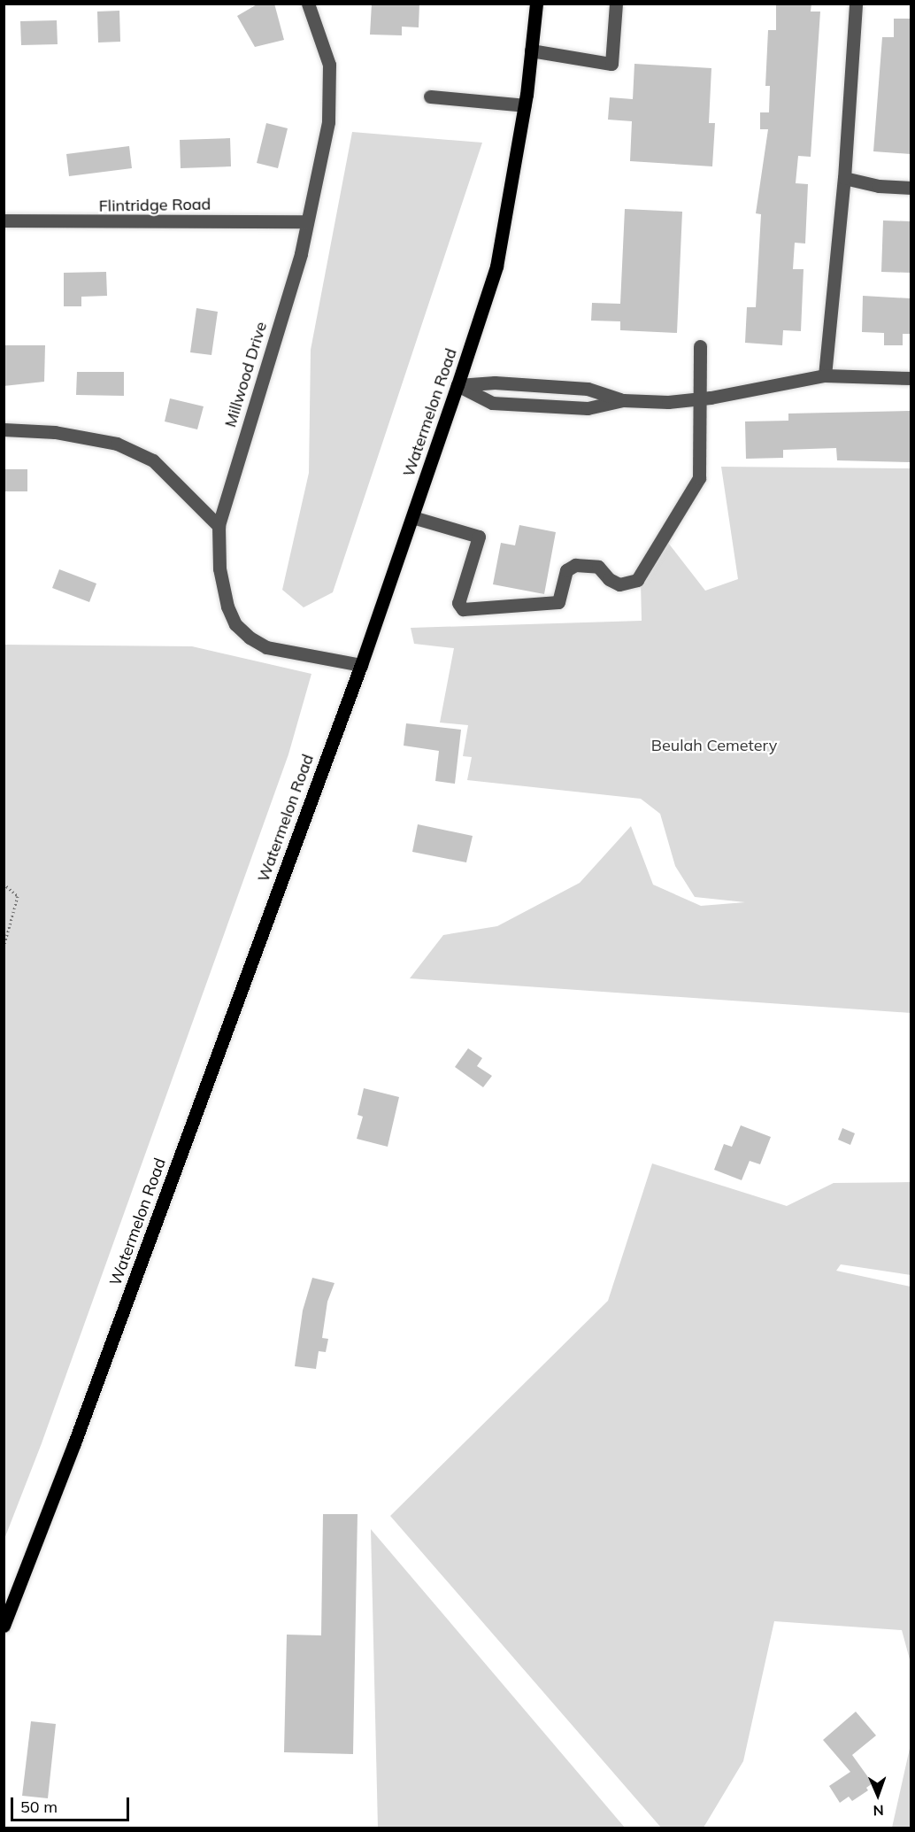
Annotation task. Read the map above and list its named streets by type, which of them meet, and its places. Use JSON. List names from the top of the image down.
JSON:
{
  "streets": {
    "main road": ["Watermelon Road"],
    "street": ["Flintridge Road", "Millwood Drive"]
  },
  "crossings": [
    ["Flintridge Road", "Millwood Drive"],
    ["Millwood Drive", "Watermelon Road"]
  ],
  "parks": ["Beulah Cemetery"],
  "scale_bar": "50 m",
  "north": "bottom"
}
